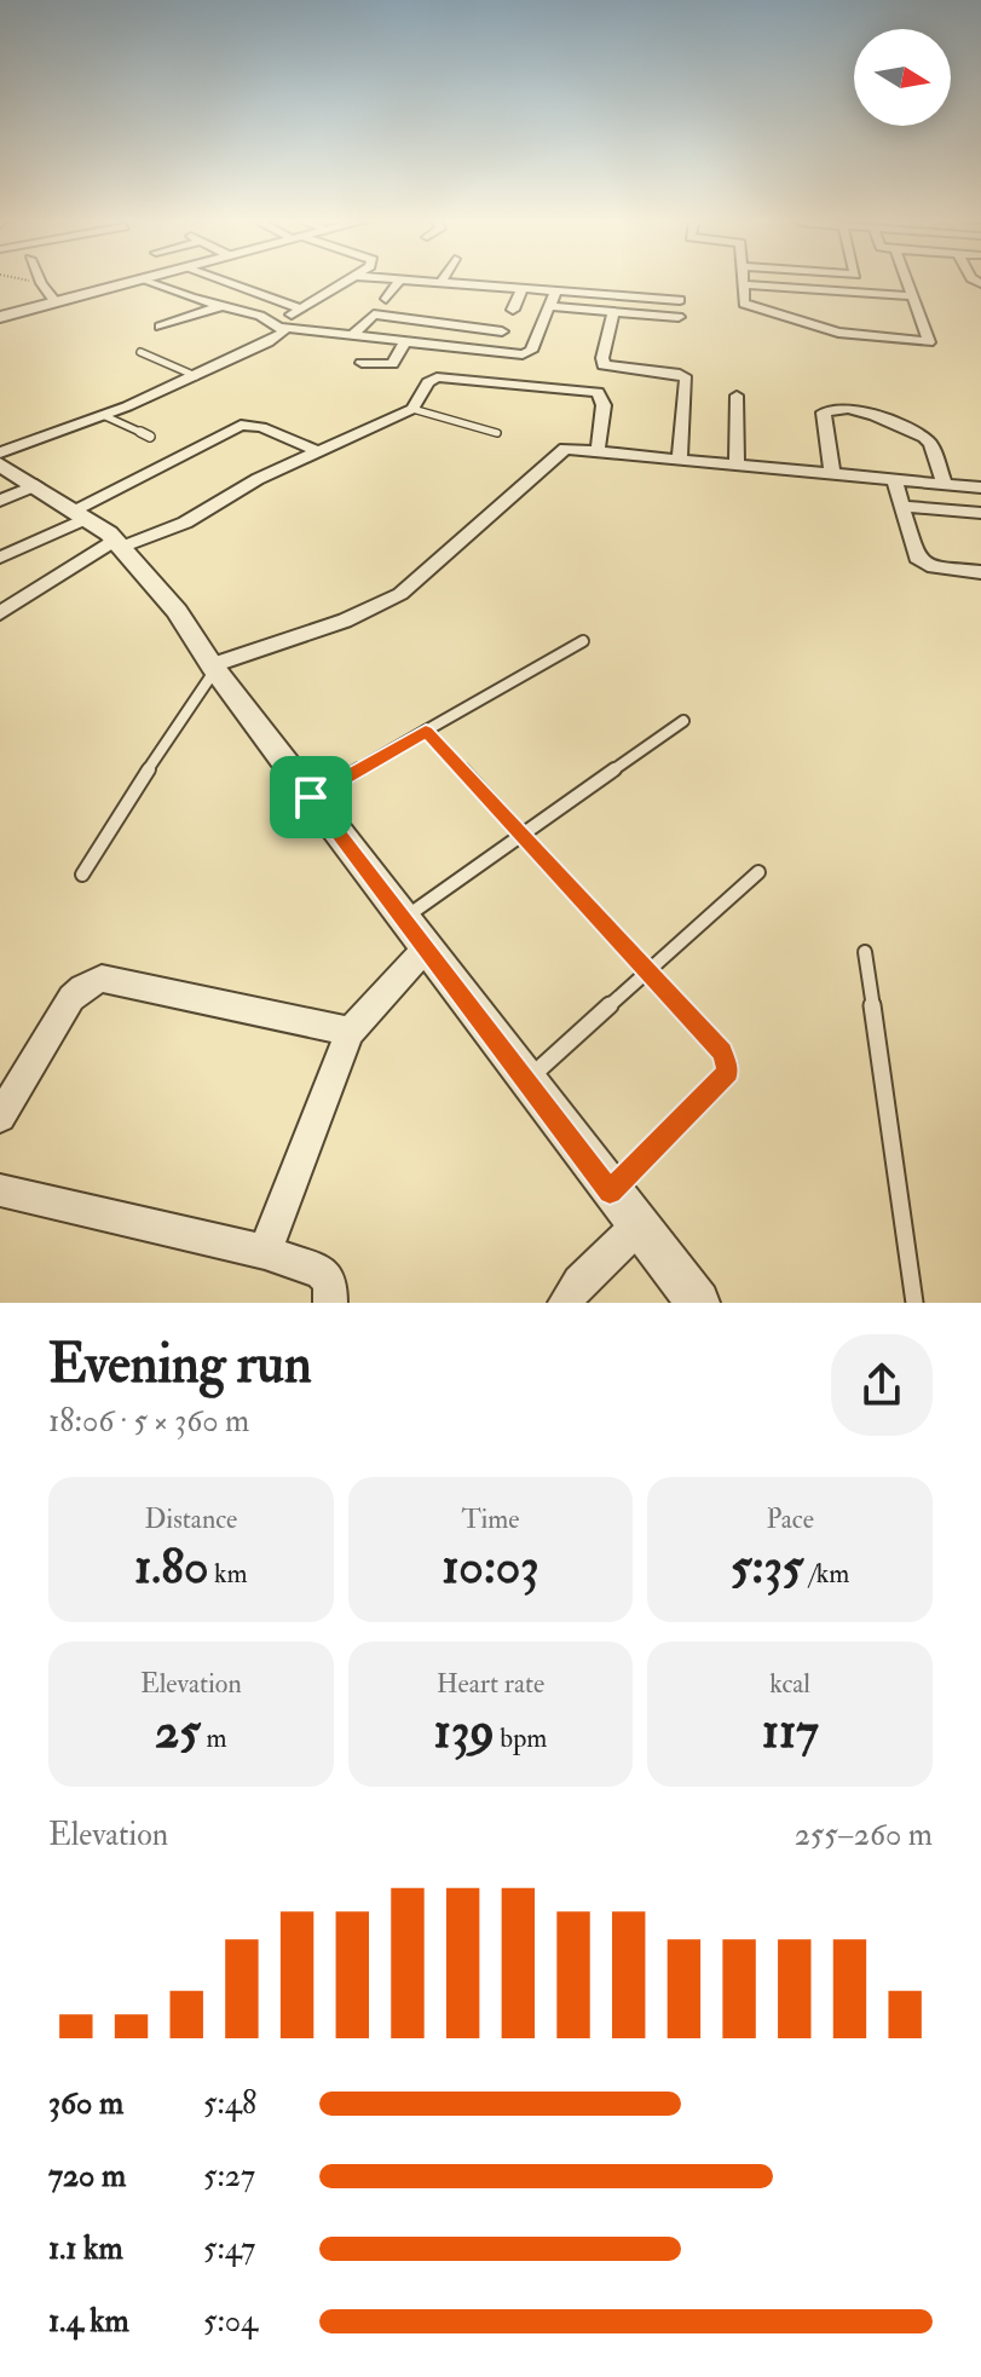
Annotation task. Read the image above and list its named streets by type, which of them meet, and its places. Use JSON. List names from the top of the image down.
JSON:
{
  "north": "right",
  "page": {
    "heading": ["Evening run", "18:06 · 5 × 360 m"],
    "stats": [
      ["Distance", "1.80 km"],
      ["Time", "10:03"],
      ["Pace", "5:35 /km"],
      ["Elevation", "25 m"],
      ["Heart rate", "139 bpm"],
      ["kcal", "117"]
    ],
    "chart": ["Elevation", "255–260 m"],
    "list": [
      {
        "name": "360 m",
        "note": "5:48"
      },
      {
        "name": "720 m",
        "note": "5:27"
      },
      {
        "name": "1.1 km",
        "note": "5:47"
      },
      {
        "name": "1.4 km",
        "note": "5:04"
      }
    ]
  }
}
